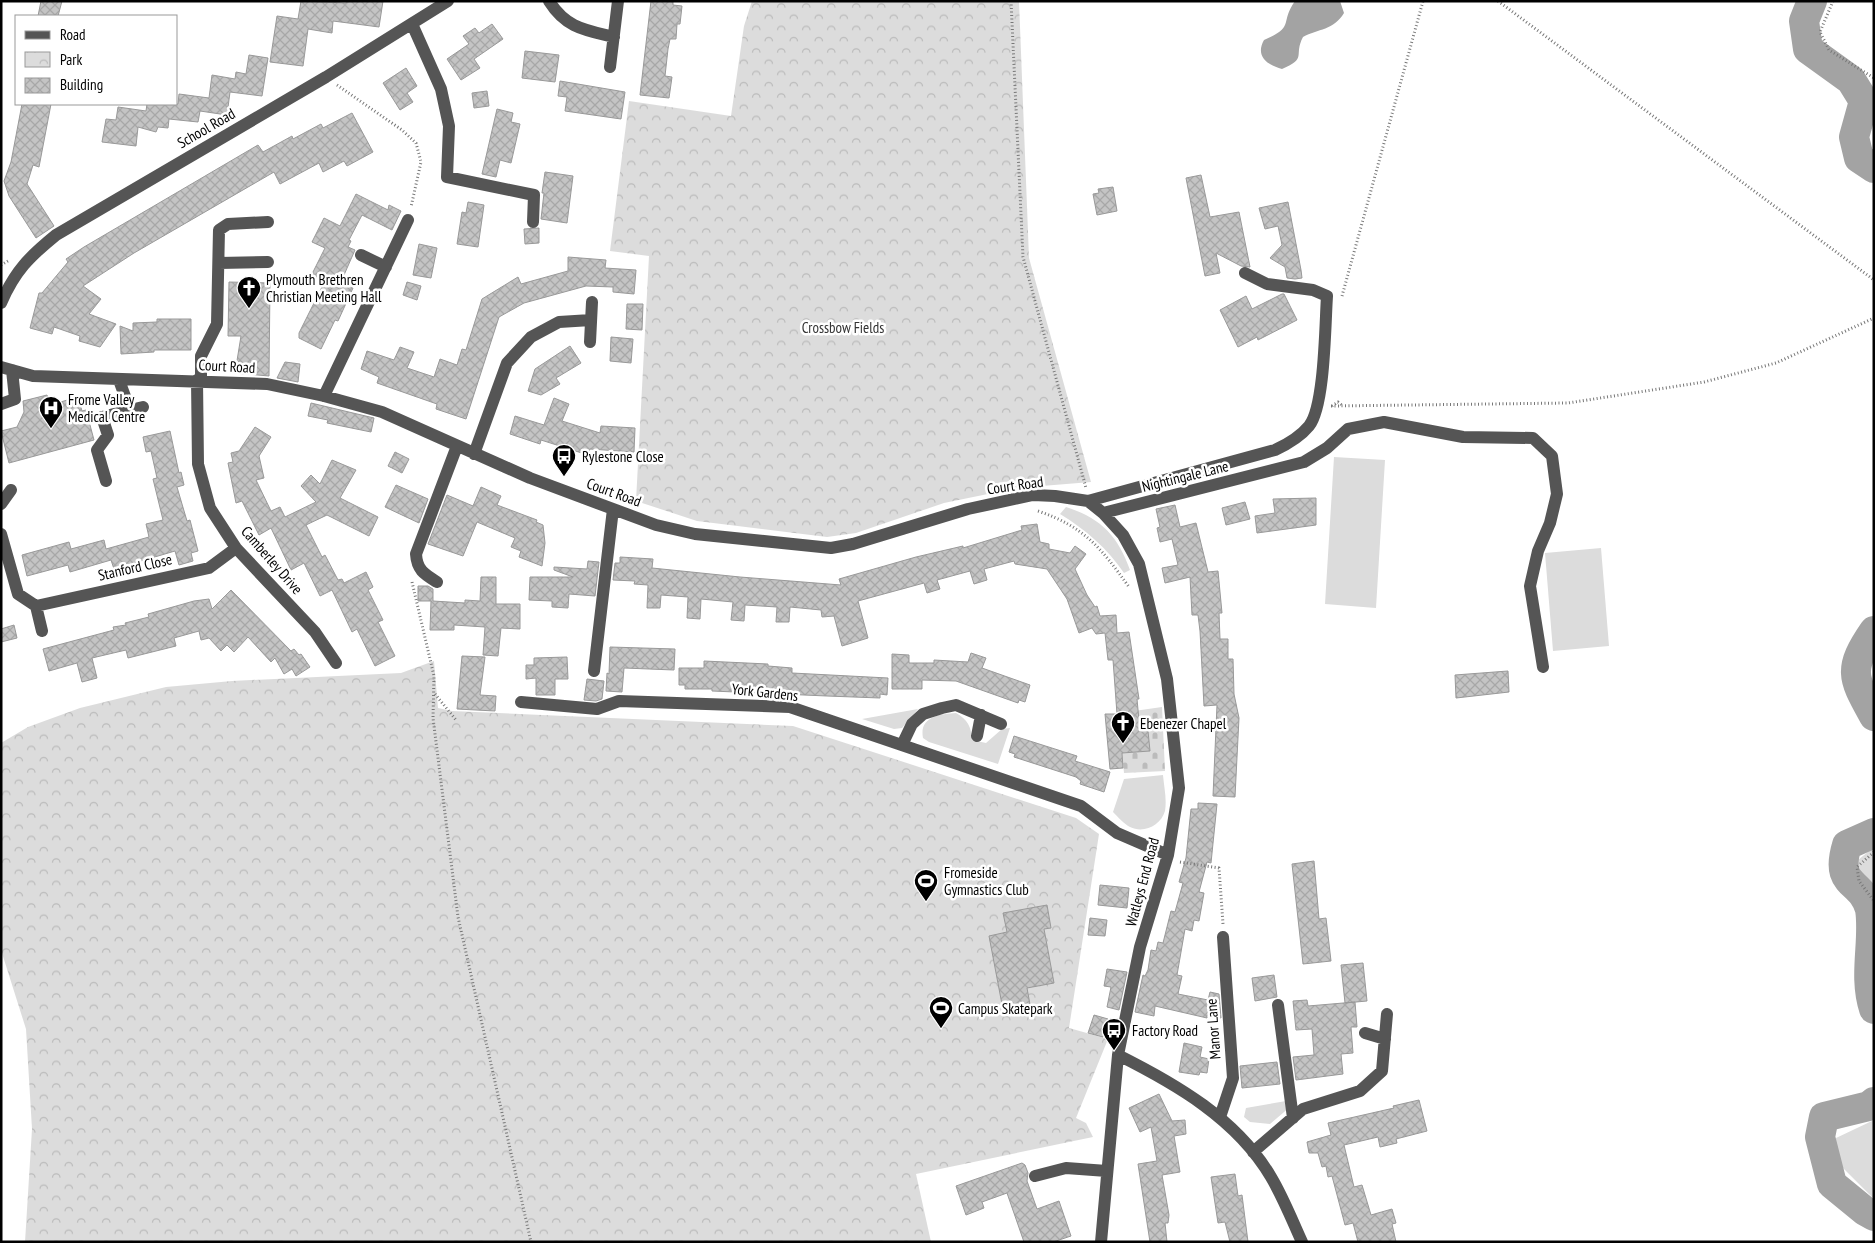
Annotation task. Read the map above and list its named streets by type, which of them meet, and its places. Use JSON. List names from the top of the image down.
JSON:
{
  "streets": {
    "street": [
      "School Road",
      "Court Road",
      "Nightingale Lane",
      "Camberley Drive",
      "Stanford Close",
      "York Gardens",
      "Watleys End Road",
      "Manor Lane"
    ]
  },
  "crossings": [
    ["Court Road", "Camberley Drive"],
    ["Nightingale Lane", "Watleys End Road"],
    ["Camberley Drive", "Stanford Close"],
    ["York Gardens", "Watleys End Road"]
  ],
  "parks": ["Crossbow Fields"],
  "places": {
    "church": ["Plymouth Brethren Christian Meeting Hall", "Ebenezer Chapel"],
    "hospital": ["Frome Valley Medical Centre"],
    "bus stop": ["Rylestone Close", "Factory Road"],
    "sports": ["Fromeside Gymnastics Club", "Campus Skatepark"]
  },
  "legend": ["Road", "Park", "Building"]
}
